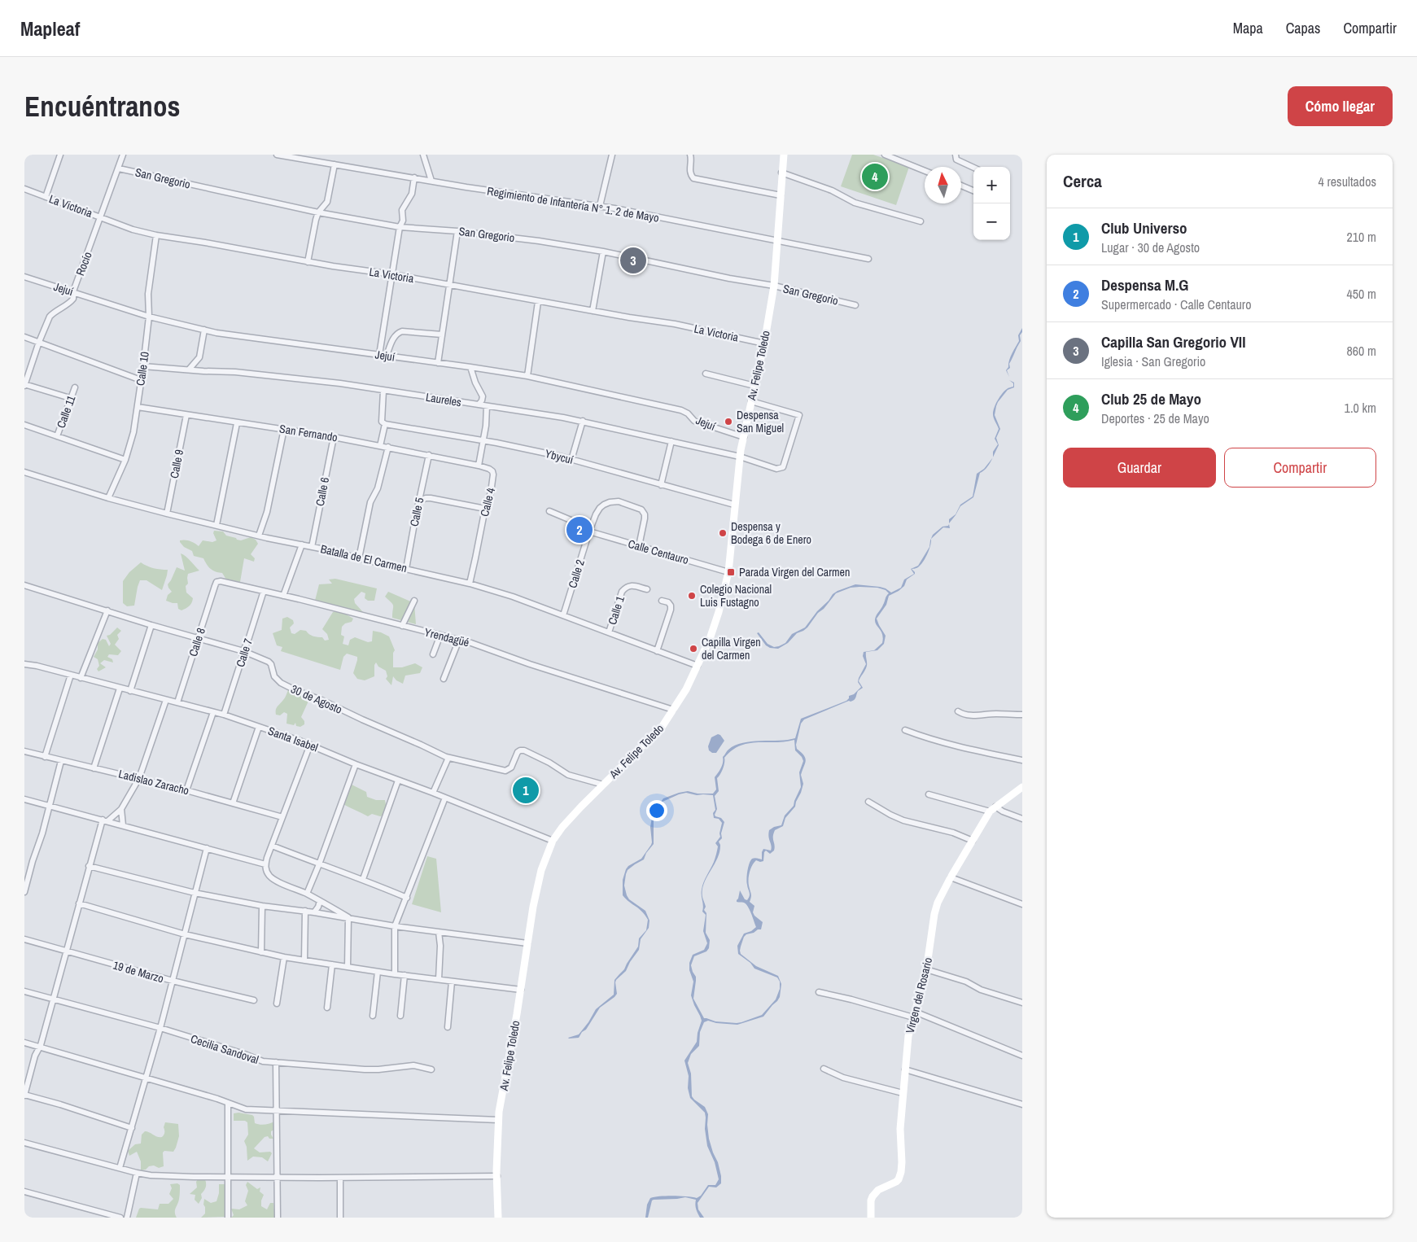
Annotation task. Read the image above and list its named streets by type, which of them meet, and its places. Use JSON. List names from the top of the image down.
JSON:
{
  "streets": {
    "main road": ["Av. Felipe Toledo", "Virgen del Rosario"],
    "street": [
      "San Gregorio",
      "Regimiento de Infantería N° 1. 2 de Mayo",
      "La Victoria",
      "Rocío",
      "Jejuí",
      "Calle 10",
      "Laureles",
      "Calle 11",
      "San Fernando",
      "Ybycuí",
      "Calle 9",
      "Calle 6",
      "Calle 4",
      "Calle 5",
      "Calle Centauro",
      "Batalla de El Carmen",
      "Calle 2",
      "Calle 1",
      "Yrendagüé",
      "Calle 8",
      "Calle 7",
      "30 de Agosto",
      "Santa Isabel",
      "Ladislao Zaracho",
      "19 de Marzo",
      "Cecilia Sandoval"
    ]
  },
  "crossings": [
    ["San Gregorio", "Rocío"],
    ["San Gregorio", "Av. Felipe Toledo"],
    ["Regimiento de Infantería N° 1. 2 de Mayo", "Av. Felipe Toledo"],
    ["La Victoria", "Rocío"],
    ["La Victoria", "Av. Felipe Toledo"],
    ["La Victoria", "Calle 10"],
    ["Rocío", "Jejuí"],
    ["Jejuí", "Av. Felipe Toledo"],
    ["Jejuí", "Calle 10"],
    ["Av. Felipe Toledo", "Laureles"],
    ["Av. Felipe Toledo", "Ybycuí"],
    ["Av. Felipe Toledo", "Calle Centauro"],
    ["Av. Felipe Toledo", "Batalla de El Carmen"],
    ["Av. Felipe Toledo", "Yrendagüé"],
    ["Av. Felipe Toledo", "30 de Agosto"],
    ["Av. Felipe Toledo", "Santa Isabel"],
    ["Calle 10", "Laureles"],
    ["Calle 10", "San Fernando"],
    ["Calle 10", "Batalla de El Carmen"],
    ["San Fernando", "Calle 9"],
    ["San Fernando", "Calle 6"],
    ["San Fernando", "Calle 5"],
    ["Calle 9", "Batalla de El Carmen"],
    ["Calle 6", "Batalla de El Carmen"],
    ["Calle 4", "Batalla de El Carmen"],
    ["Calle 5", "Batalla de El Carmen"],
    ["Calle Centauro", "Calle 2"],
    ["Batalla de El Carmen", "Calle 2"],
    ["Batalla de El Carmen", "Calle 1"],
    ["Yrendagüé", "Calle 8"],
    ["Yrendagüé", "Calle 7"],
    ["Calle 8", "30 de Agosto"],
    ["Calle 8", "Santa Isabel"],
    ["Calle 7", "30 de Agosto"],
    ["Calle 7", "Santa Isabel"]
  ],
  "places": {
    "other": [
      "Despensa San Miguel",
      "Despensa y Bodega 6 de Enero",
      "Colegio Nacional Luis Fustagno",
      "Capilla Virgen del Carmen"
    ],
    "transit": ["Parada Virgen del Carmen"]
  },
  "north": "top",
  "page": {
    "header": "Mapleaf",
    "nav": ["Mapa", "Capas", "Compartir"],
    "buttons": [
      "Cómo llegar",
      ["Guardar", "Compartir"]
    ],
    "title": "Encuéntranos",
    "heading": ["Cerca", "4 resultados"],
    "pins": [
      "4",
      "3",
      "2",
      "1"
    ],
    "map_buttons": ["+", "−"],
    "list": [
      {
        "mark": "1",
        "name": "Club Universo",
        "note": "Lugar · 30 de Agosto",
        "value": "210 m"
      },
      {
        "mark": "2",
        "name": "Despensa M.G",
        "note": "Supermercado · Calle Centauro",
        "value": "450 m"
      },
      {
        "mark": "3",
        "name": "Capilla San Gregorio VII",
        "note": "Iglesia · San Gregorio",
        "value": "860 m"
      },
      {
        "mark": "4",
        "name": "Club 25 de Mayo",
        "note": "Deportes · 25 de Mayo",
        "value": "1.0 km"
      }
    ]
  }
}
